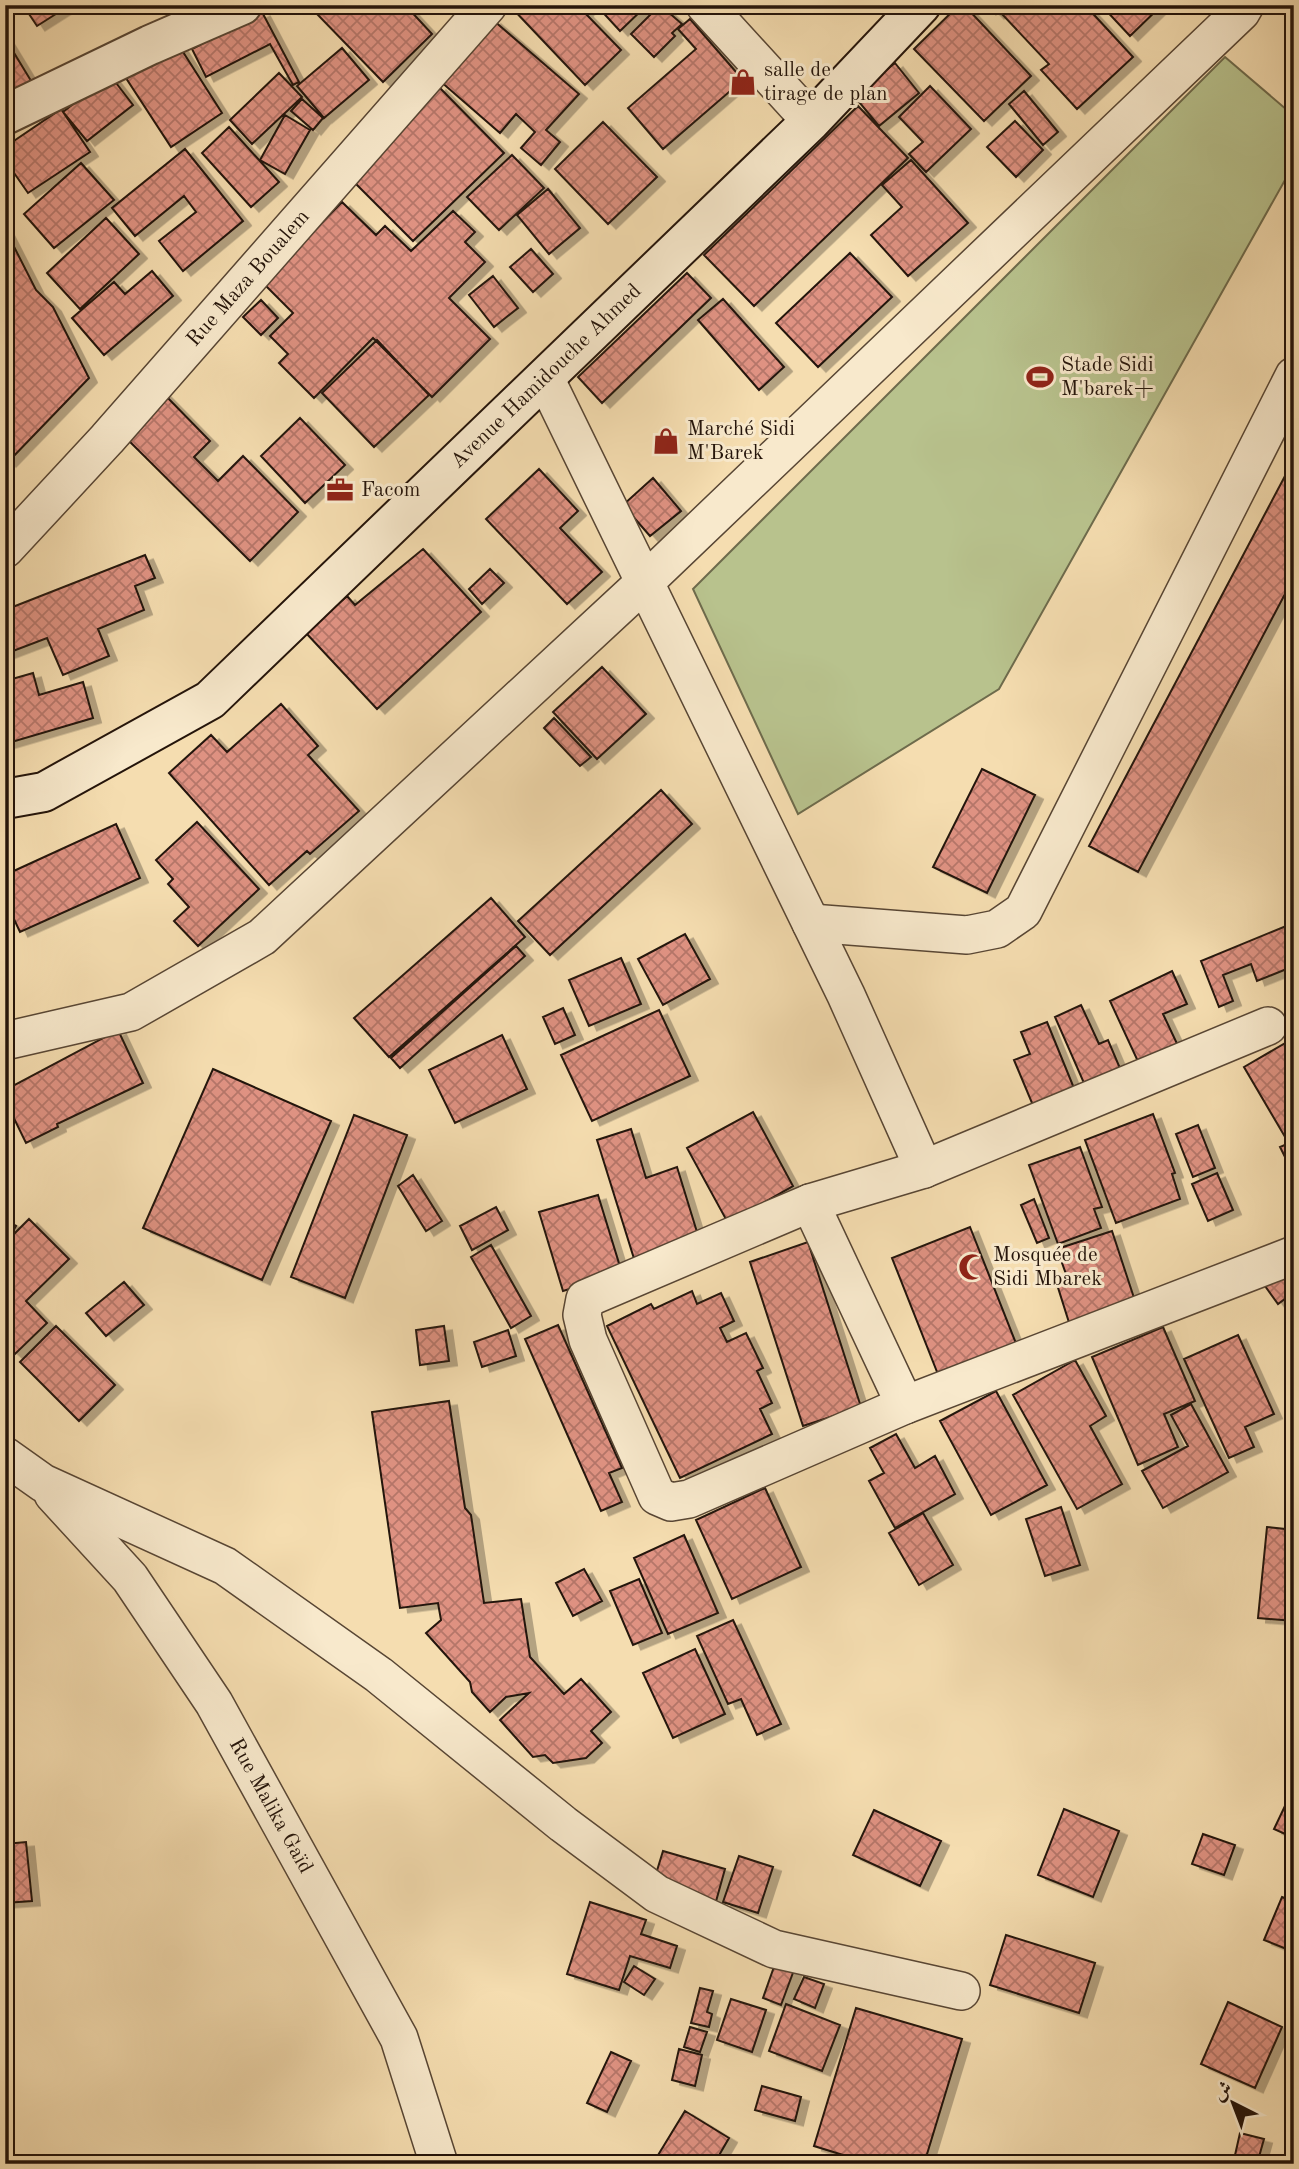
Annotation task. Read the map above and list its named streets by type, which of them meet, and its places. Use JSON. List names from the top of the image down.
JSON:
{
  "streets": {
    "main road": ["Avenue Hamidouche Ahmed"],
    "street": ["Rue Maza Boualem", "Rue Malika Gaïd"]
  },
  "places": {
    "shop": ["salle de tirage de plan", "Marché Sidi M'Barek"],
    "sports": ["Stade Sidi M'barek+"],
    "office": ["Facom"],
    "mosque": ["Mosquée de Sidi Mbarek"]
  },
  "north": "top left"
}
